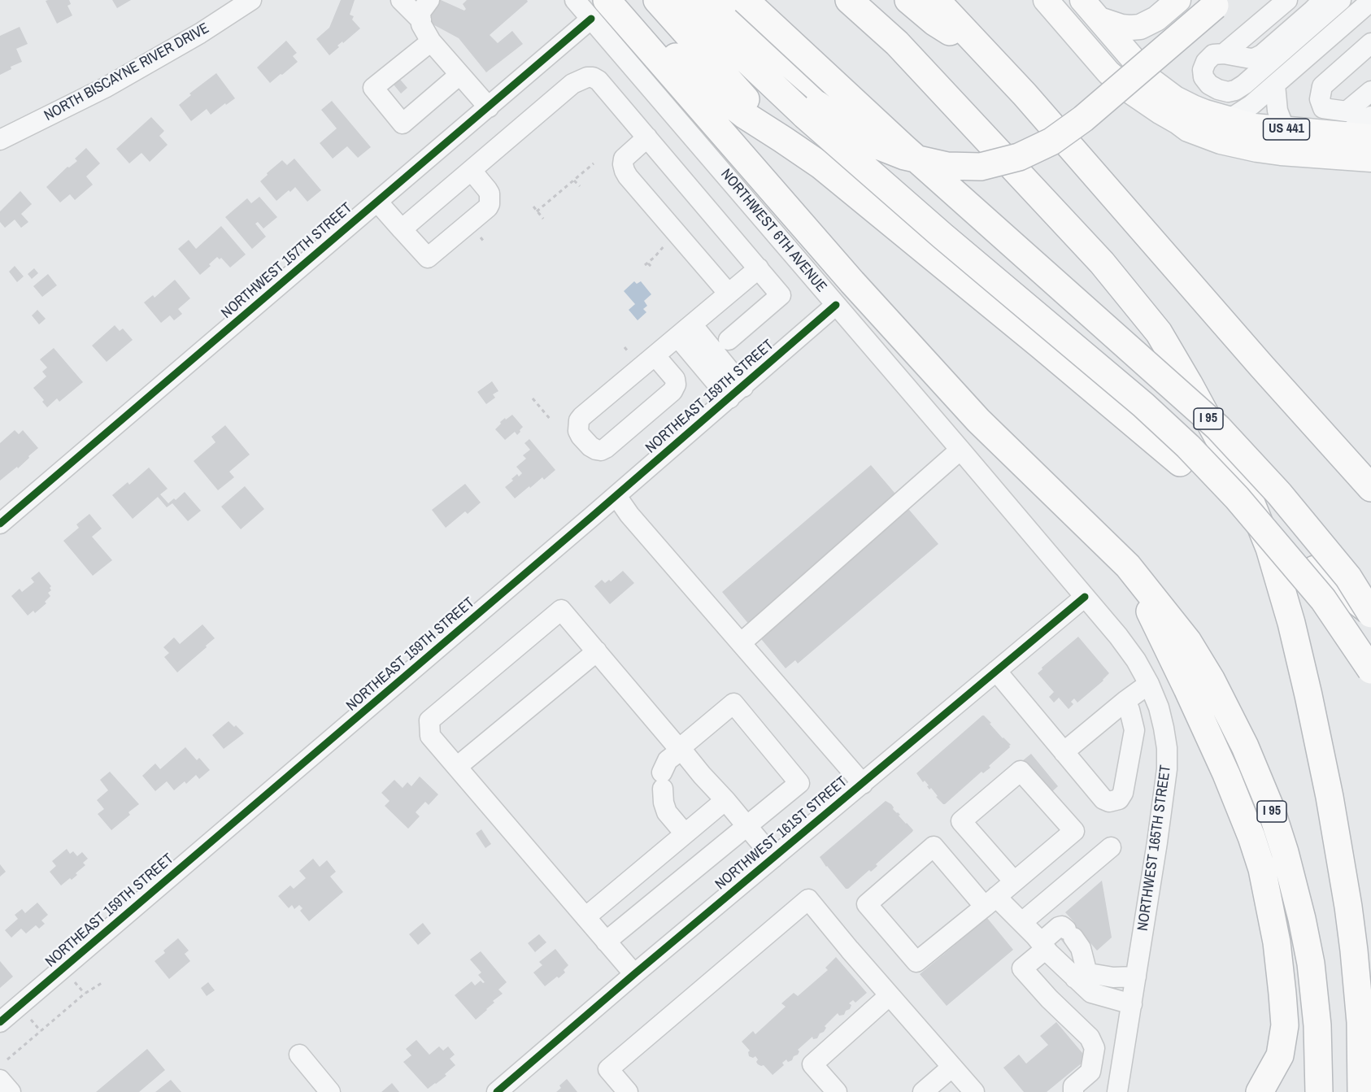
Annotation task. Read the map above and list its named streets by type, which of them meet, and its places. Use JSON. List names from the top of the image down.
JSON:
{
  "streets": {
    "highway": ["I 95"],
    "main road": ["US 441"],
    "street": [
      "NORTH BISCAYNE RIVER DRIVE",
      "NORTHWEST 6TH AVENUE",
      "NORTHWEST 157TH STREET",
      "NORTHEAST 159TH STREET",
      "NORTHWEST 161ST STREET",
      "NORTHWEST 165TH STREET"
    ]
  },
  "crossings": [
    ["NORTHWEST 6TH AVENUE", "NORTHWEST 157TH STREET"],
    ["NORTHWEST 6TH AVENUE", "NORTHEAST 159TH STREET"],
    ["NORTHWEST 6TH AVENUE", "I 95"],
    ["NORTHWEST 6TH AVENUE", "NORTHWEST 161ST STREET"],
    ["NORTHWEST 6TH AVENUE", "NORTHWEST 165TH STREET"],
    ["NORTHWEST 157TH STREET", "I 95"],
    ["NORTHWEST 161ST STREET", "NORTHWEST 165TH STREET"]
  ]
}
